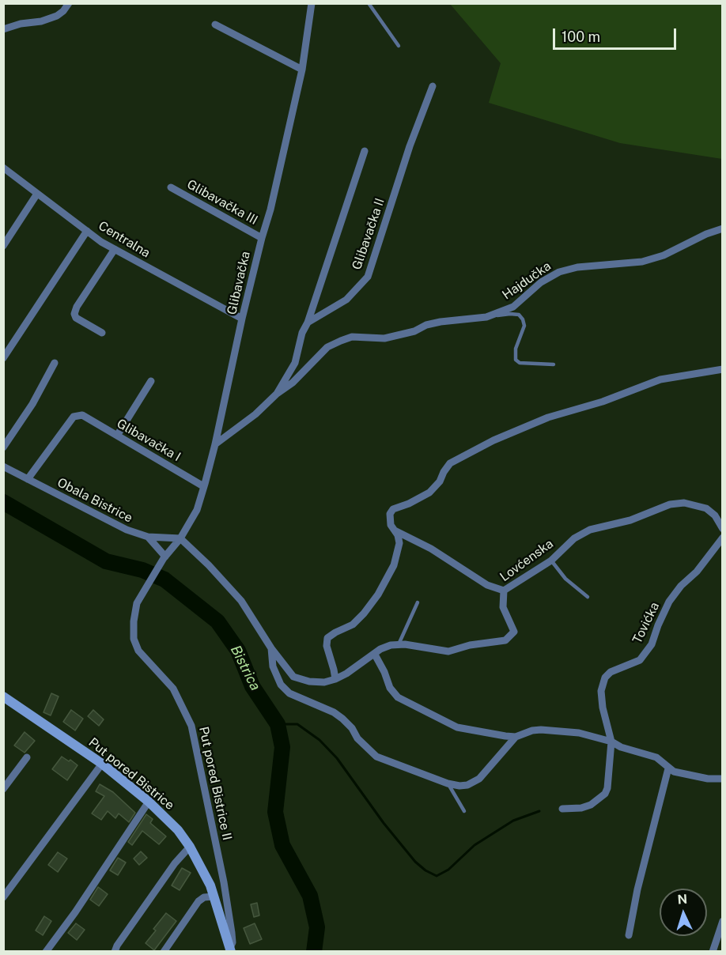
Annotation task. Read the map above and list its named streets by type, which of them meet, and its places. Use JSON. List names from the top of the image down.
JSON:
{
  "streets": {
    "street": [
      "Glibavačka III",
      "Glibavačka II",
      "Centralna",
      "Hajdučka",
      "Glibavačka",
      "Glibavačka I",
      "Obala Bistrice",
      "Lovćenska",
      "Tovićka",
      "Put pored Bistrice",
      "Put pored Bistrice II"
    ]
  },
  "crossings": [
    ["Glibavačka III", "Glibavačka"],
    ["Centralna", "Glibavačka"],
    ["Glibavačka", "Glibavačka I"],
    ["Glibavačka", "Obala Bistrice"],
    ["Glibavačka", "Lovćenska"],
    ["Glibavačka", "Put pored Bistrice II"],
    ["Glibavačka I", "Obala Bistrice"],
    ["Obala Bistrice", "Lovćenska"],
    ["Put pored Bistrice", "Put pored Bistrice II"]
  ],
  "water": ["Bistrica"],
  "scale_bar": "100 m",
  "north": "top"
}
